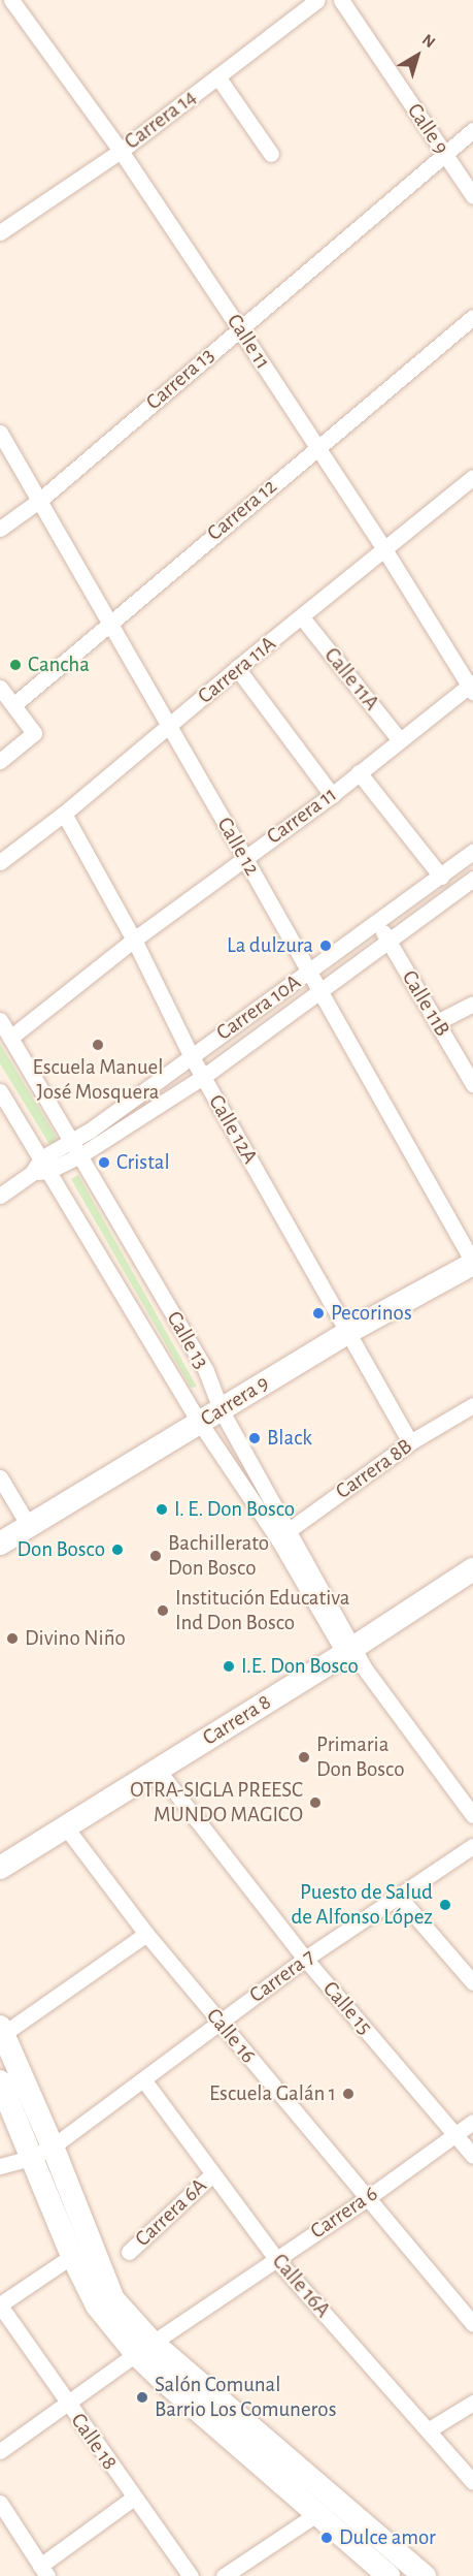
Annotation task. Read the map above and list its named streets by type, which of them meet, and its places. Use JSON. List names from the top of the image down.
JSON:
{
  "streets": {
    "main road": ["Carrera 9", "Carrera 8"],
    "street": [
      "Carrera 14",
      "Calle 9",
      "Calle 11",
      "Carrera 13",
      "Carrera 12",
      "Carrera 11A",
      "Calle 11A",
      "Carrera 11",
      "Calle 12",
      "Calle 11B",
      "Carrera 10A",
      "Calle 12A",
      "Calle 13",
      "Carrera 8B",
      "Carrera 7",
      "Calle 15",
      "Calle 16",
      "Carrera 6A",
      "Carrera 6",
      "Calle 16A",
      "Calle 18"
    ]
  },
  "crossings": [
    ["Carrera 14", "Calle 11"],
    ["Calle 9", "Carrera 13"],
    ["Calle 11", "Carrera 13"],
    ["Calle 11", "Carrera 12"],
    ["Calle 11", "Carrera 11A"],
    ["Calle 11", "Carrera 11"],
    ["Carrera 13", "Calle 12"],
    ["Carrera 12", "Calle 12"],
    ["Carrera 11A", "Calle 11A"],
    ["Carrera 11A", "Calle 12"],
    ["Carrera 11A", "Calle 12A"],
    ["Calle 11A", "Carrera 11"],
    ["Carrera 11", "Calle 12"],
    ["Carrera 11", "Calle 12A"],
    ["Carrera 11", "Calle 13"],
    ["Calle 12", "Carrera 10A"],
    ["Calle 12", "Carrera 9"],
    ["Calle 11B", "Carrera 10A"],
    ["Carrera 10A", "Calle 12A"],
    ["Carrera 10A", "Calle 13"],
    ["Calle 12A", "Carrera 9"],
    ["Calle 12A", "Carrera 8B"],
    ["Calle 13", "Carrera 9"],
    ["Calle 13", "Carrera 8B"],
    ["Calle 13", "Carrera 8"],
    ["Carrera 8", "Calle 15"],
    ["Carrera 8", "Calle 16"],
    ["Carrera 7", "Calle 15"],
    ["Carrera 7", "Calle 16"],
    ["Carrera 7", "Calle 16A"],
    ["Calle 15", "Carrera 6"],
    ["Calle 16", "Carrera 6"],
    ["Carrera 6A", "Calle 16A"],
    ["Carrera 6", "Calle 16A"],
    ["Carrera 6", "Calle 18"]
  ],
  "places": [
    "Cancha",
    "La dulzura",
    "Escuela Manuel José Mosquera",
    "Cristal",
    "Pecorinos",
    "Black",
    "I. E. Don Bosco",
    "Don Bosco",
    "Bachillerato Don Bosco",
    "Institución Educativa Ind Don Bosco",
    "Divino Niño",
    "I.E. Don Bosco",
    "Primaria Don Bosco",
    "OTRA-SIGLA PREESC MUNDO MAGICO",
    "Puesto de Salud de Alfonso López",
    "Escuela Galán 1",
    "Salón Comunal Barrio Los Comuneros",
    "Dulce amor"
  ],
  "north": "top right"
}
